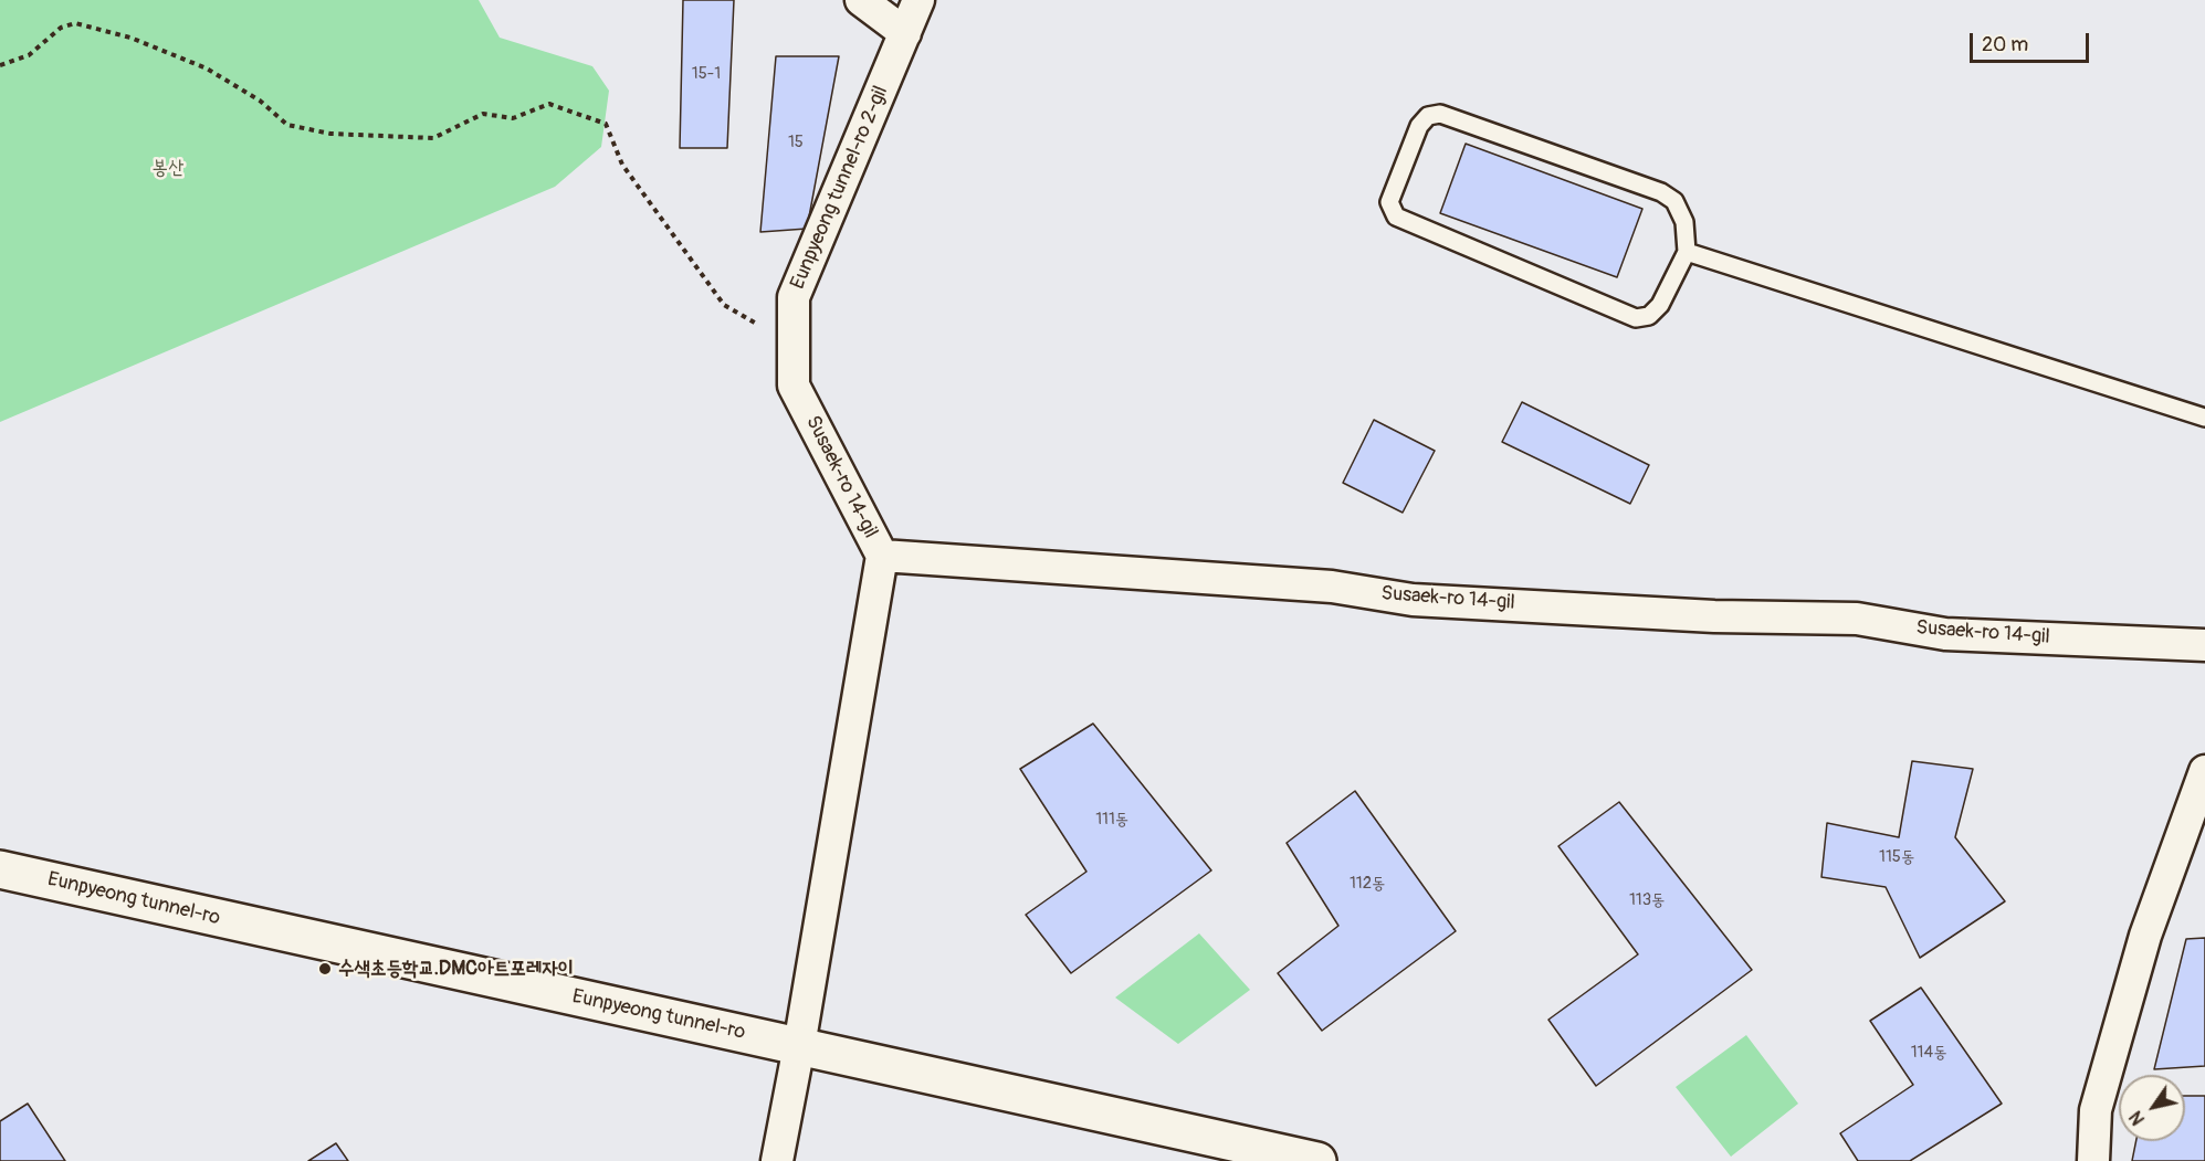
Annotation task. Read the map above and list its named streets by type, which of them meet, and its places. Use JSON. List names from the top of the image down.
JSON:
{
  "streets": {
    "main road": ["Eunpyeong tunnel-ro"],
    "street": ["Eunpyeong tunnel-ro 2-gil", "Susaek-ro 14-gil"]
  },
  "crossings": [
    ["Eunpyeong tunnel-ro 2-gil", "Susaek-ro 14-gil"]
  ],
  "parks": ["봉산"],
  "places": ["수색초등학교.DMC아트포레자이"],
  "house_numbers": [
    "15-1",
    "15",
    "111동",
    "115동",
    "112동",
    "113동",
    "114동"
  ],
  "scale_bar": "20 m",
  "north": "bottom left"
}
